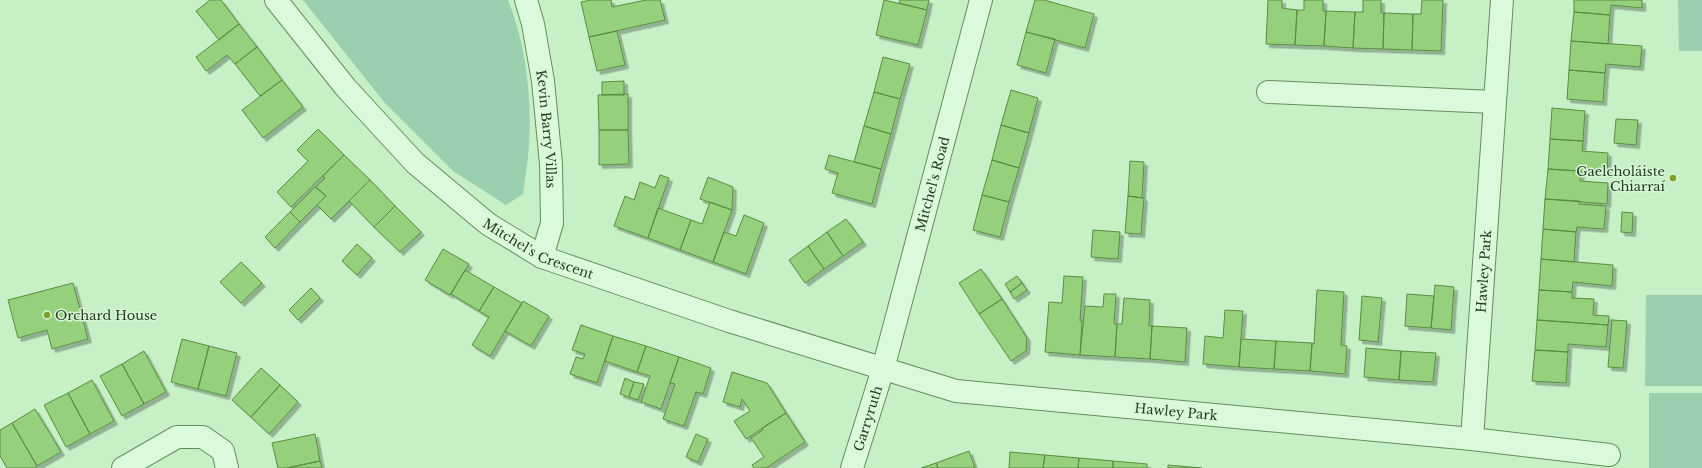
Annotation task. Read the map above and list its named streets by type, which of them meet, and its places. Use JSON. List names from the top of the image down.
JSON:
{
  "streets": {
    "street": [
      "Kevin Barry Villas",
      "Mitchel's Road",
      "Mitchel's Crescent",
      "Hawley Park",
      "Garryruth"
    ]
  },
  "crossings": [
    ["Kevin Barry Villas", "Mitchel's Crescent"],
    ["Mitchel's Road", "Mitchel's Crescent"],
    ["Mitchel's Road", "Hawley Park"],
    ["Mitchel's Road", "Garryruth"],
    ["Mitchel's Crescent", "Hawley Park"],
    ["Mitchel's Crescent", "Garryruth"],
    ["Hawley Park", "Garryruth"]
  ],
  "places": ["Gaelcholáiste Chiarraí", "Orchard House"]
}
